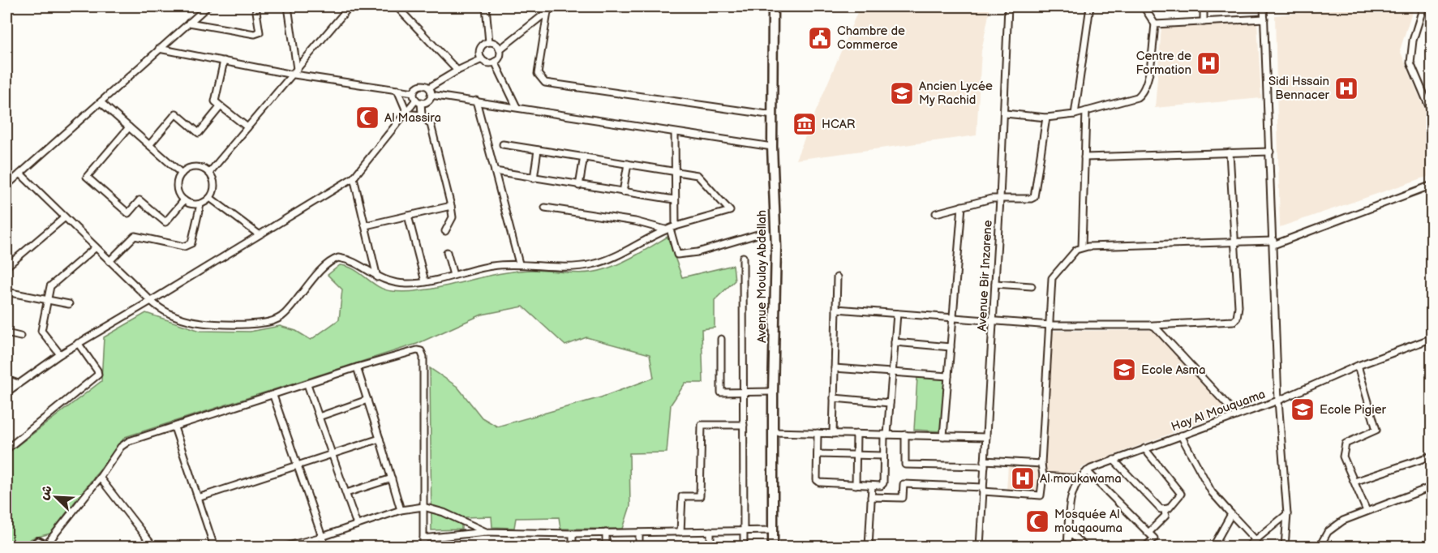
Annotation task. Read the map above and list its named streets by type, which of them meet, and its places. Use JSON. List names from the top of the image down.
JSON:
{
  "streets": {
    "main road": ["Avenue Moulay Abdellah"],
    "street": ["Avenue Bir Inzarene", "Hay Al Mouquama"]
  },
  "places": {
    "public building": ["Chambre de Commerce"],
    "hospital": ["Centre de Formation", "Sidi Hssain Bennacer", "Al moukawama"],
    "school or university": ["Ancien Lycée My Rachid", "Ecole Asma", "Ecole Pigier"],
    "mosque": ["Al Massira", "Mosquée Al mouqaouma"],
    "museum": ["HCAR"]
  },
  "north": "top left"
}
